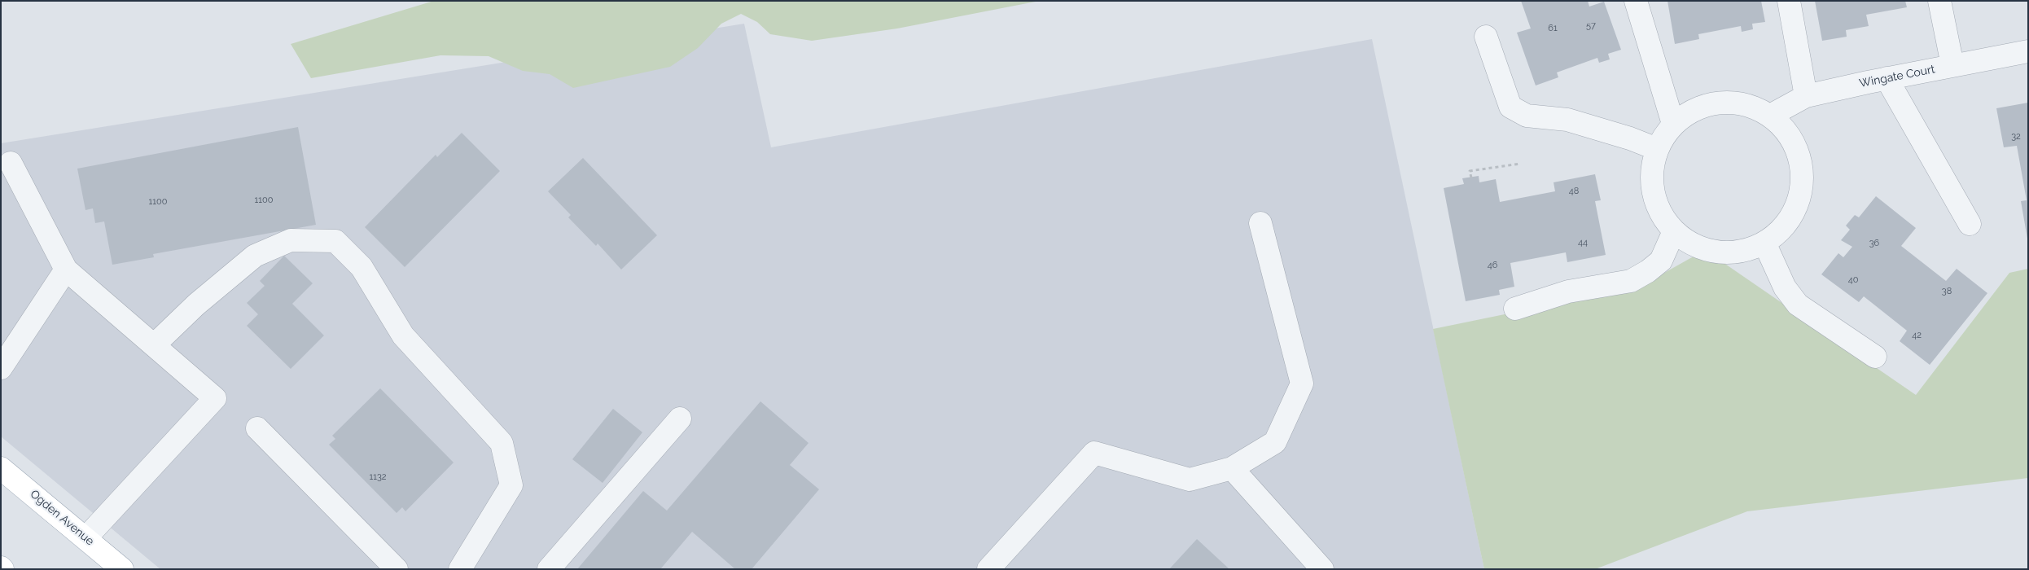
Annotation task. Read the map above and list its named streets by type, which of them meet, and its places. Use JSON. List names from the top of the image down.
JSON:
{
  "streets": {
    "main road": ["Ogden Avenue"],
    "street": ["Wingate Court"]
  },
  "house_numbers": [
    "57",
    "61",
    "32",
    "48",
    "1100",
    "1100",
    "44",
    "36",
    "46",
    "40",
    "38",
    "42",
    "1132"
  ]
}
